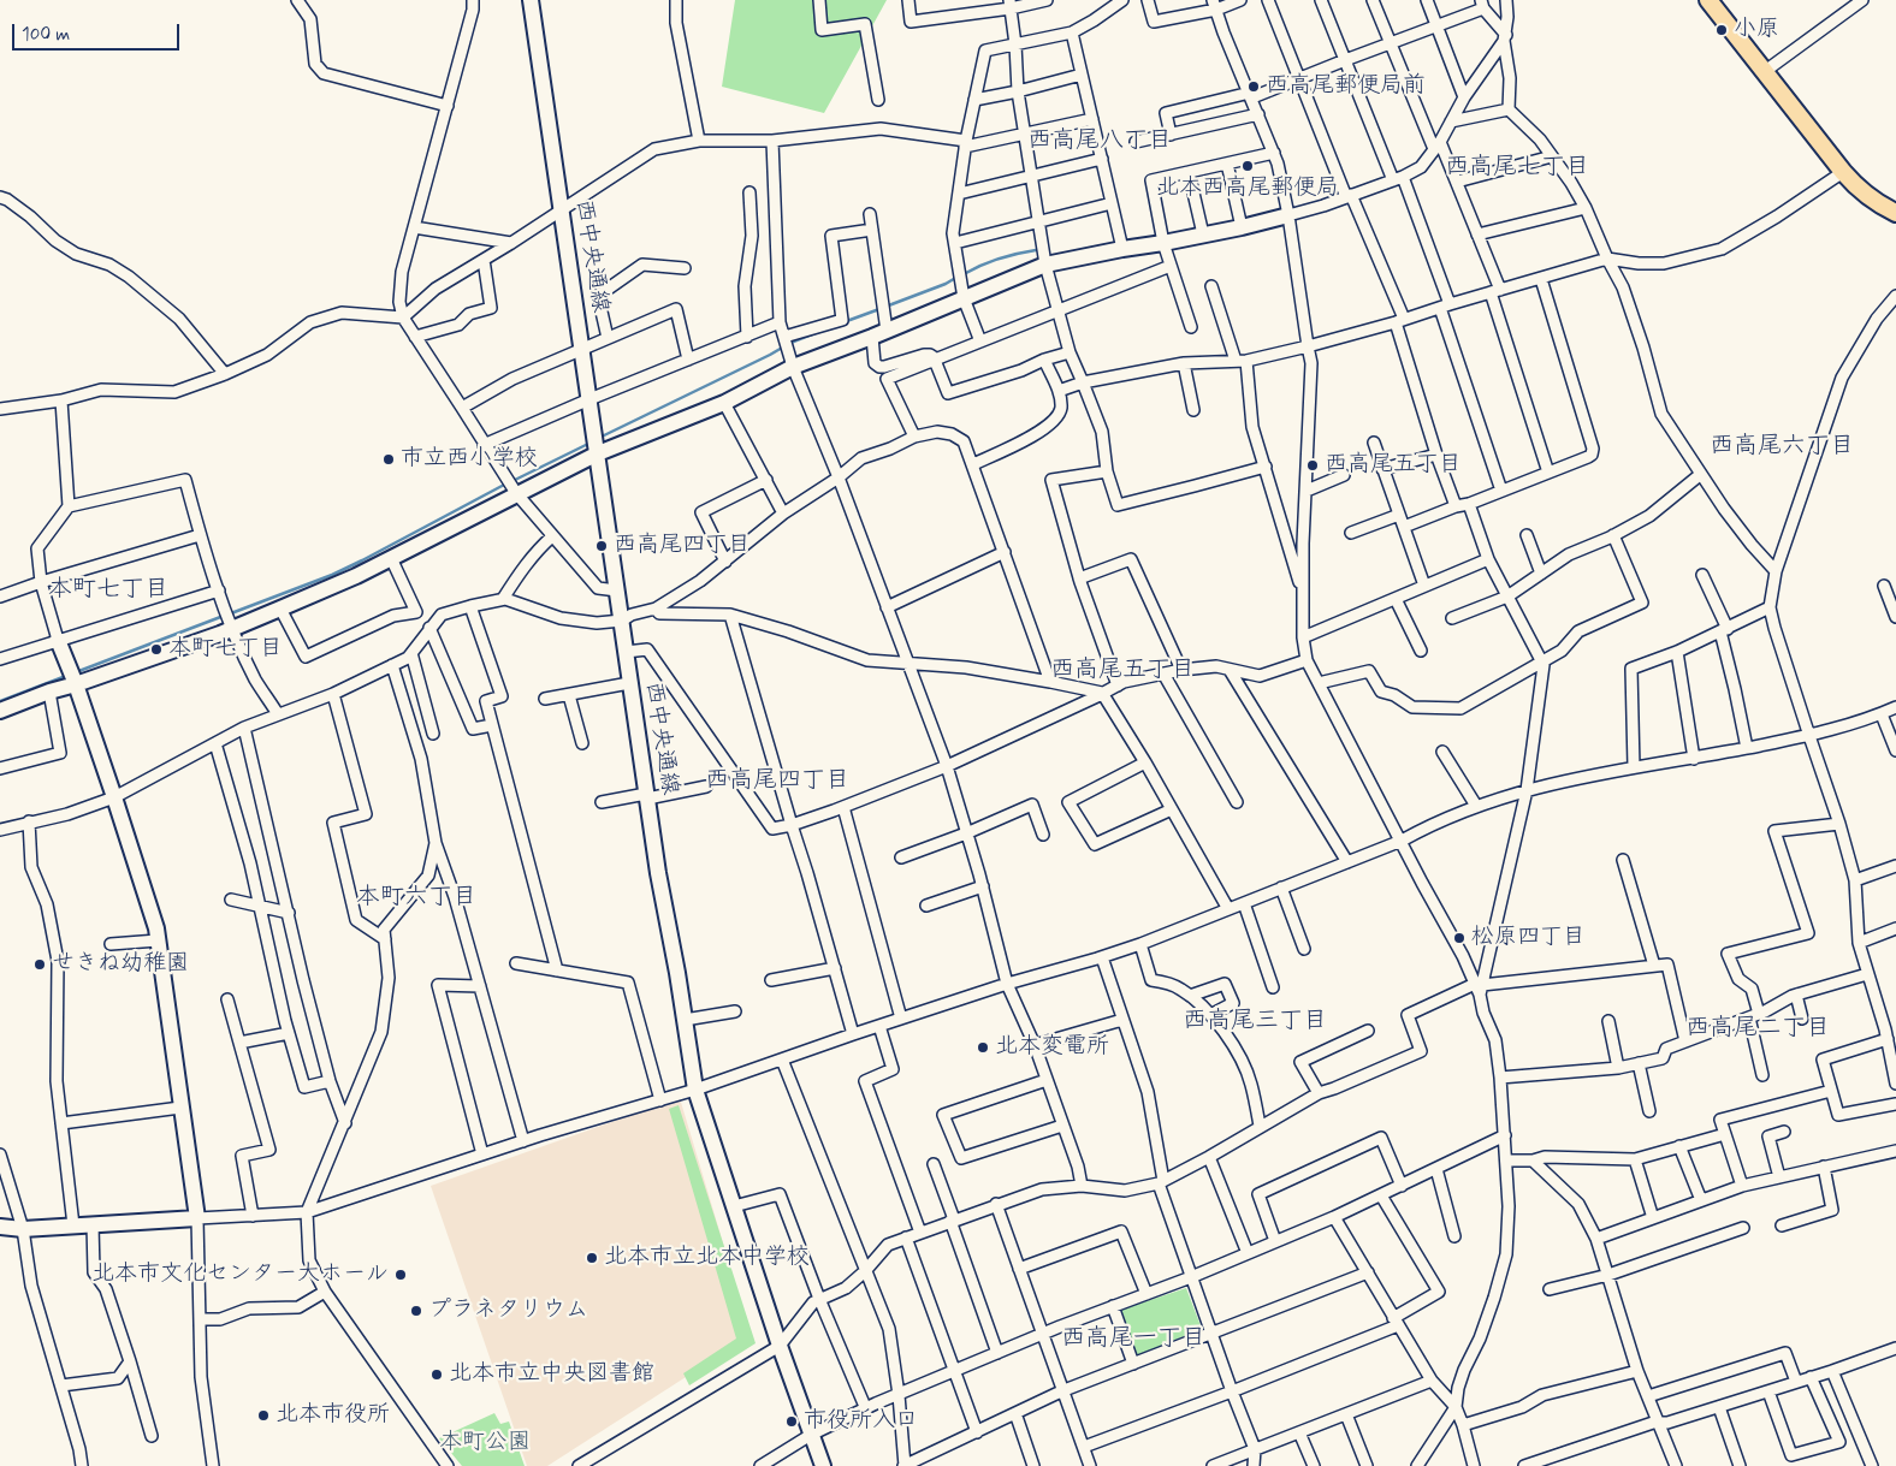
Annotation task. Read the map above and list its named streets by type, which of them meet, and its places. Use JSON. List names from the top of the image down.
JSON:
{
  "streets": {
    "street": ["西中央通線"]
  },
  "districts": [
    "西高尾八丁目",
    "西高尾七丁目",
    "西高尾六丁目",
    "本町七丁目",
    "西高尾五丁目",
    "西高尾四丁目",
    "本町六丁目",
    "西高尾三丁目",
    "西高尾二丁目",
    "西高尾一丁目"
  ],
  "parks": ["本町公園"],
  "places": [
    "小原",
    "西高尾郵便局前",
    "北本西高尾郵便局",
    "市立西小学校",
    "西高尾五丁目",
    "西高尾四丁目",
    "本町七丁目",
    "松原四丁目",
    "せきね幼稚園",
    "北本変電所",
    "北本市立北本中学校",
    "北本市文化センター大ホール",
    "プラネタリウム",
    "北本市立中央図書館",
    "北本市役所",
    "市役所入口"
  ],
  "scale_bar": "100 m"
}
